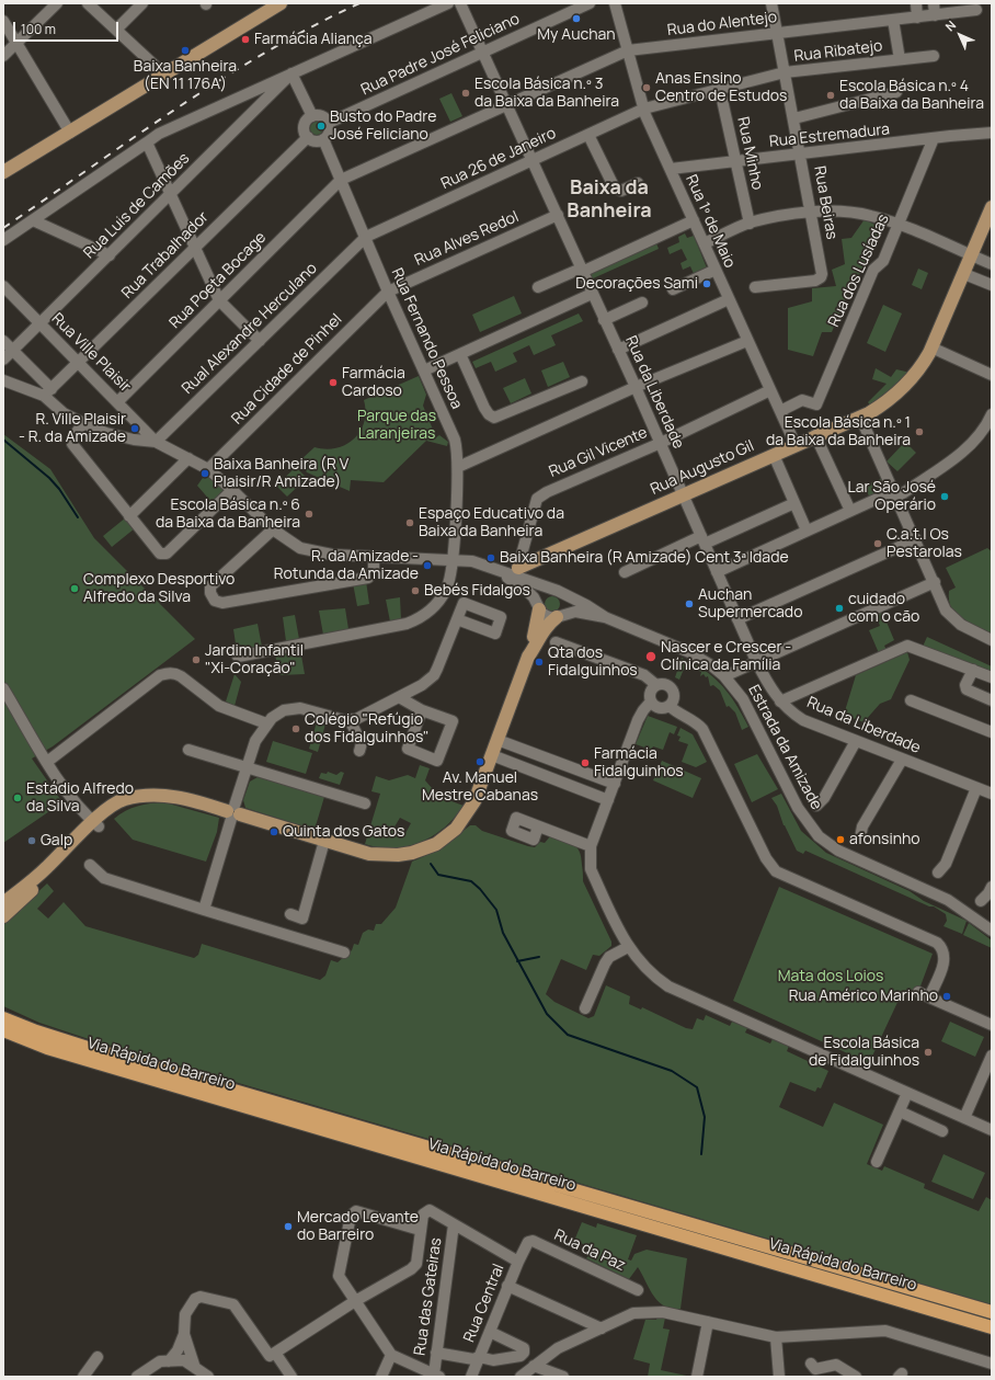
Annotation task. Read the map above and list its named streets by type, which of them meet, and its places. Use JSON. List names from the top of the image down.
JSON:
{
  "streets": {
    "highway": ["Via Rápida do Barreiro"],
    "main road": ["Rua Augusto Gil"],
    "street": [
      "Rua do Alentejo",
      "Rua Ribatejo",
      "Rua Padre José Feliciano",
      "Rua Estremadura",
      "Rua Minho",
      "Rua 26 de Janeiro",
      "Rua Beiras",
      "Rua Luis de Camões",
      "Rua 1º de Maio",
      "Rua Alves Redol",
      "Rua Trabalhador",
      "Rua dos Lusíadas",
      "Rua Poeta Bocage",
      "Rual Alexandre Herculano",
      "Rua Fernando Pessoa",
      "Rua Ville Plaisir",
      "Rua Cidade de Pinhel",
      "Rua da Liberdade",
      "Rua Gil Vicente",
      "Estrada da Amizade",
      "Rua da Paz",
      "Rua das Gateiras",
      "Rua Central"
    ]
  },
  "crossings": [
    ["Rua do Alentejo", "Rua Beiras"],
    ["Rua do Alentejo", "Rua 1º de Maio"],
    ["Rua do Alentejo", "Rua Poeta Bocage"],
    ["Rua do Alentejo", "Rua Fernando Pessoa"],
    ["Rua do Alentejo", "Rua da Liberdade"],
    ["Rua Ribatejo", "Rua Minho"],
    ["Rua Ribatejo", "Rua 26 de Janeiro"],
    ["Rua Ribatejo", "Rua Beiras"],
    ["Rua Ribatejo", "Rua 1º de Maio"],
    ["Rua Padre José Feliciano", "Rua Trabalhador"],
    ["Rua Padre José Feliciano", "Rua Fernando Pessoa"],
    ["Rua Padre José Feliciano", "Rua da Liberdade"],
    ["Rua Estremadura", "Rua Minho"],
    ["Rua Estremadura", "Rua Beiras"],
    ["Rua Estremadura", "Rua 1º de Maio"],
    ["Rua Estremadura", "Rua dos Lusíadas"],
    ["Rua 26 de Janeiro", "Rua 1º de Maio"],
    ["Rua 26 de Janeiro", "Rual Alexandre Herculano"],
    ["Rua 26 de Janeiro", "Rua Fernando Pessoa"],
    ["Rua 26 de Janeiro", "Rua da Liberdade"],
    ["Rua Luis de Camões", "Rua Ville Plaisir"],
    ["Rua 1º de Maio", "Rua dos Lusíadas"],
    ["Rua 1º de Maio", "Rua Gil Vicente"],
    ["Rua 1º de Maio", "Rua Augusto Gil"],
    ["Rua Alves Redol", "Rua Fernando Pessoa"],
    ["Rua Alves Redol", "Rua Cidade de Pinhel"],
    ["Rua Alves Redol", "Rua da Liberdade"],
    ["Rua Trabalhador", "Rua Fernando Pessoa"],
    ["Rua Trabalhador", "Rua Ville Plaisir"],
    ["Rua Poeta Bocage", "Rua Fernando Pessoa"],
    ["Rua Poeta Bocage", "Rua Ville Plaisir"],
    ["Rual Alexandre Herculano", "Rua Fernando Pessoa"],
    ["Rual Alexandre Herculano", "Rua Ville Plaisir"],
    ["Rua Fernando Pessoa", "Rua Cidade de Pinhel"],
    ["Rua da Liberdade", "Rua Gil Vicente"],
    ["Rua da Liberdade", "Rua Augusto Gil"],
    ["Rua Gil Vicente", "Rua Augusto Gil"],
    ["Rua da Paz", "Rua Central"]
  ],
  "districts": ["Baixa da Banheira"],
  "parks": ["Parque das Laranjeiras", "Mata dos Loios"],
  "places": [
    "My Auchan",
    "Farmácia Aliança",
    "Baixa Banheira (EN 11 176A)",
    "Anas Ensino Centro de Estudos",
    "Escola Básica n.º 3 da Baixa da Banheira",
    "Escola Básica n.º 4 da Baixa da Banheira",
    "Busto do Padre José Feliciano",
    "Decorações Sami",
    "Farmácia Cardoso",
    "R. Ville Plaisir - R. da Amizade",
    "Escola Básica n.º 1 da Baixa da Banheira",
    "Baixa Banheira (R V Plaisir/R Amizade)",
    "Lar São José Operário",
    "Escola Básica n.º 6 da Baixa da Banheira",
    "Espaço Educativo da Baixa da Banheira",
    "C.a.t.l Os Pestarolas",
    "Baixa Banheira (R Amizade) Cent 3ª Idade",
    "R. da Amizade - Rotunda da Amizade",
    "Complexo Desportivo Alfredo da Silva",
    "Bebés Fidalgos",
    "Auchan Supermercado",
    "cuidado com o cão",
    "Nascer e Crescer - Clínica da Família",
    "Jardim Infantil \"Xi-Coração\"",
    "Qta dos Fidalguinhos",
    "Colégio \"Refúgio dos Fidalguinhos\"",
    "Av. Manuel Mestre Cabanas",
    "Farmácia Fidalguinhos",
    "Estádio Alfredo da Silva",
    "Quinta dos Gatos",
    "afonsinho",
    "Galp",
    "Rua Américo Marinho",
    "Escola Básica de Fidalguinhos",
    "Mercado Levante do Barreiro"
  ],
  "scale_bar": "100 m",
  "north": "top left"
}
